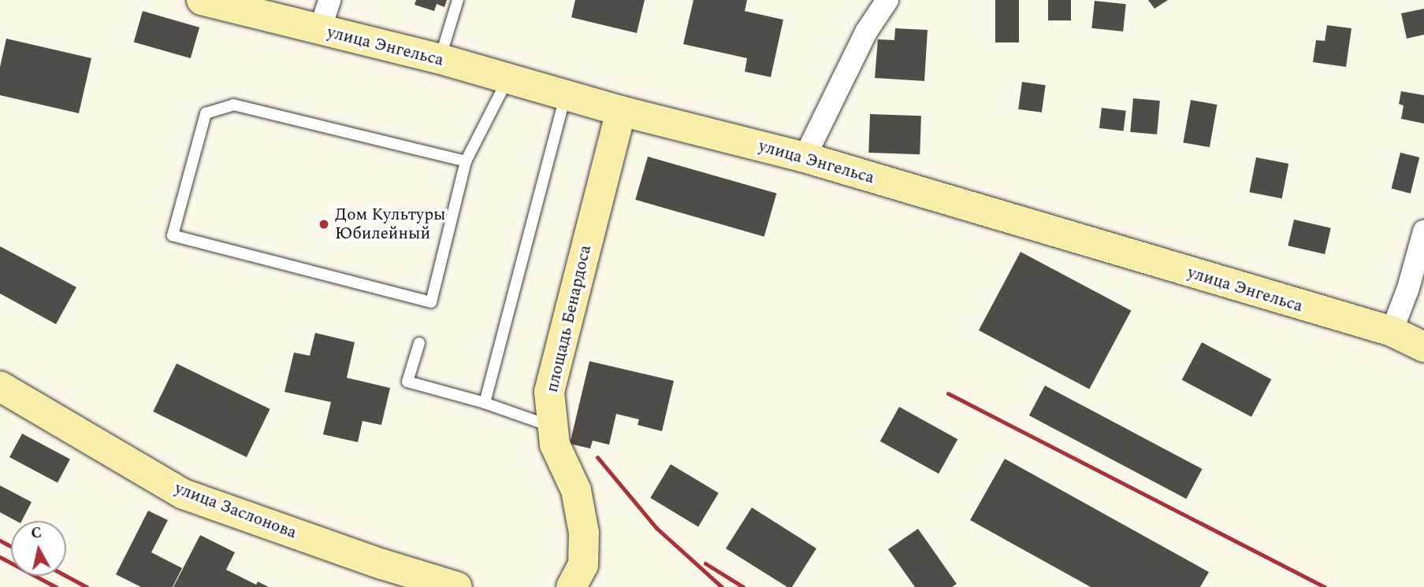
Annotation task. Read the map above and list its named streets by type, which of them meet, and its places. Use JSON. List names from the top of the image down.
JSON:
{
  "streets": {
    "street": ["улица Энгельса", "площадь Бенардоса", "улица Заслонова"]
  },
  "crossings": [
    ["улица Энгельса", "площадь Бенардоса"]
  ],
  "places": ["Дом Культуры Юбилейный"],
  "north": "top"
}
